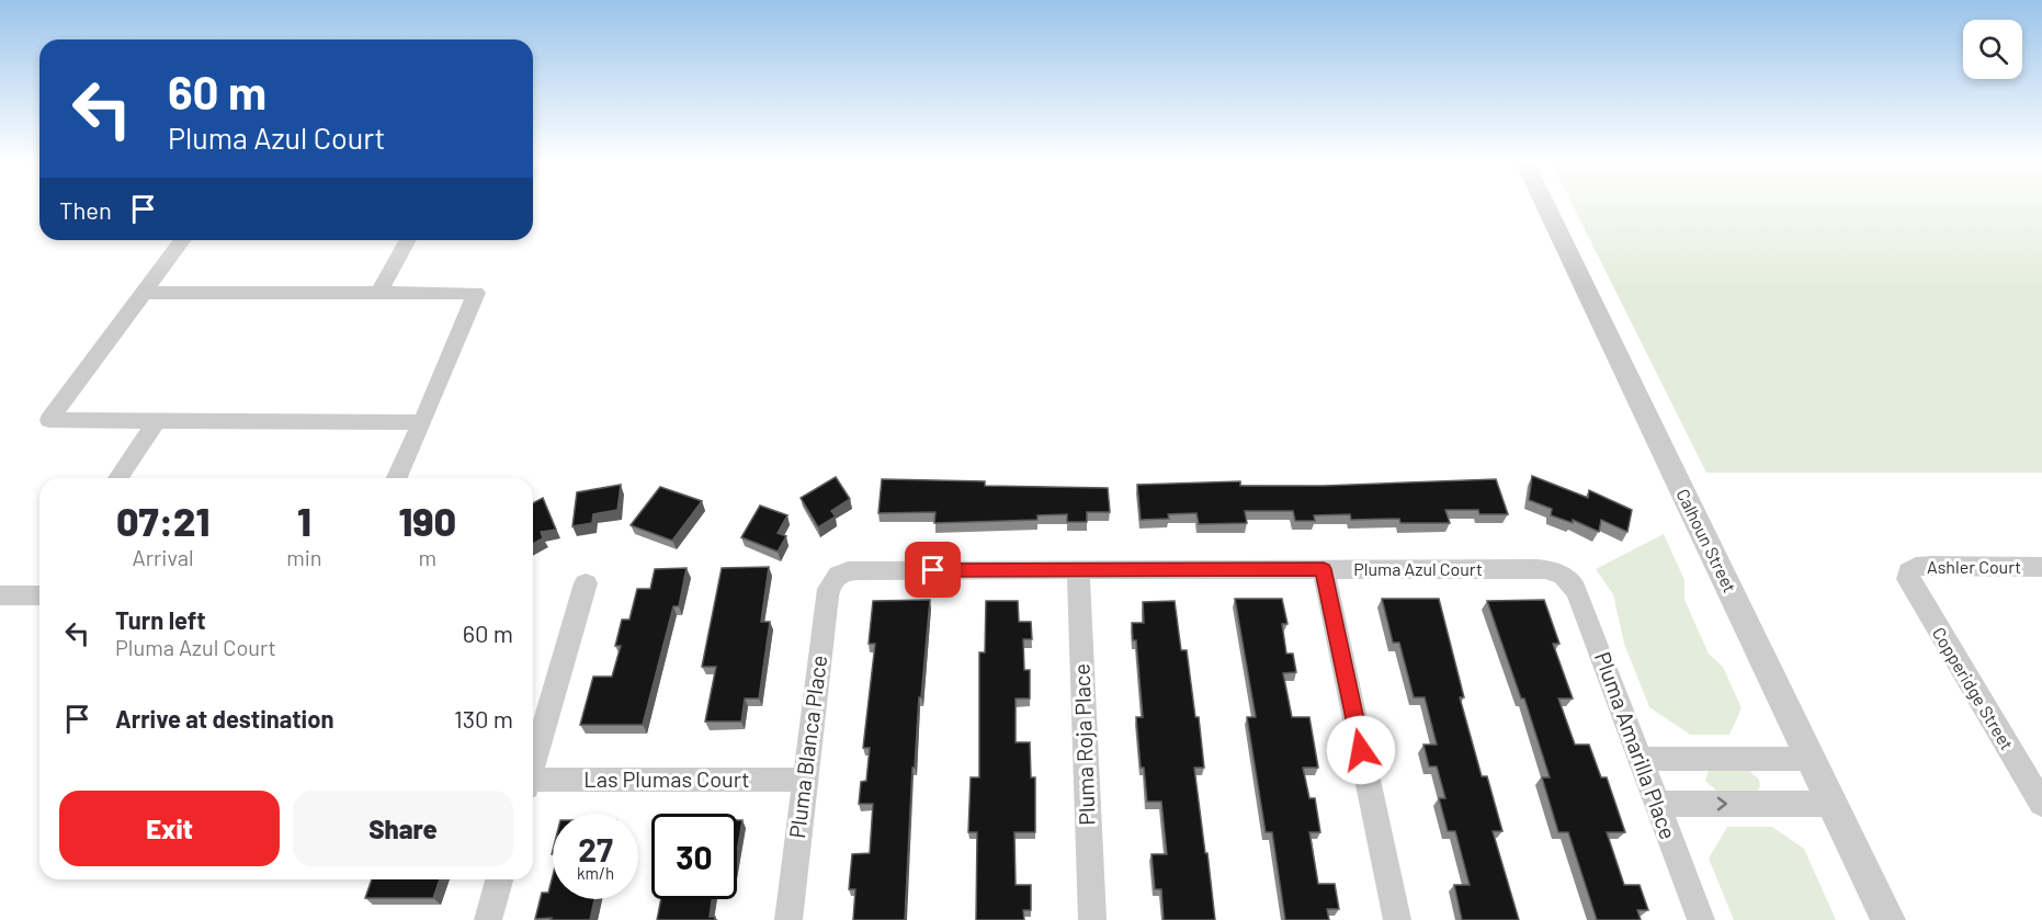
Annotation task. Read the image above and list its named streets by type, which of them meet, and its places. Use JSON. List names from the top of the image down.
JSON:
{
  "streets": {
    "street": [
      "Calhoun Street",
      "Ashler Court",
      "Pluma Azul Court",
      "Copperidge Street",
      "Pluma Roja Place",
      "Pluma Amarilla Place",
      "Pluma Blanca Place",
      "Las Plumas Court"
    ]
  },
  "crossings": [
    ["Ashler Court", "Copperidge Street"],
    ["Pluma Azul Court", "Pluma Roja Place"],
    ["Pluma Azul Court", "Pluma Amarilla Place"],
    ["Pluma Azul Court", "Pluma Blanca Place"],
    ["Pluma Blanca Place", "Las Plumas Court"]
  ],
  "page": {
    "turn": ["60 m", "Pluma Azul Court"],
    "then": "Then",
    "eta": [
      "07:21",
      "Arrival",
      "1",
      "min",
      "190",
      "m"
    ],
    "list": [
      {
        "name": "Turn left",
        "note": "Pluma Azul Court",
        "value": "60 m"
      },
      {
        "name": "Arrive at destination",
        "value": "130 m"
      }
    ],
    "buttons": ["Exit", "Share"],
    "speed": "27 km/h",
    "limit": "30"
  }
}
